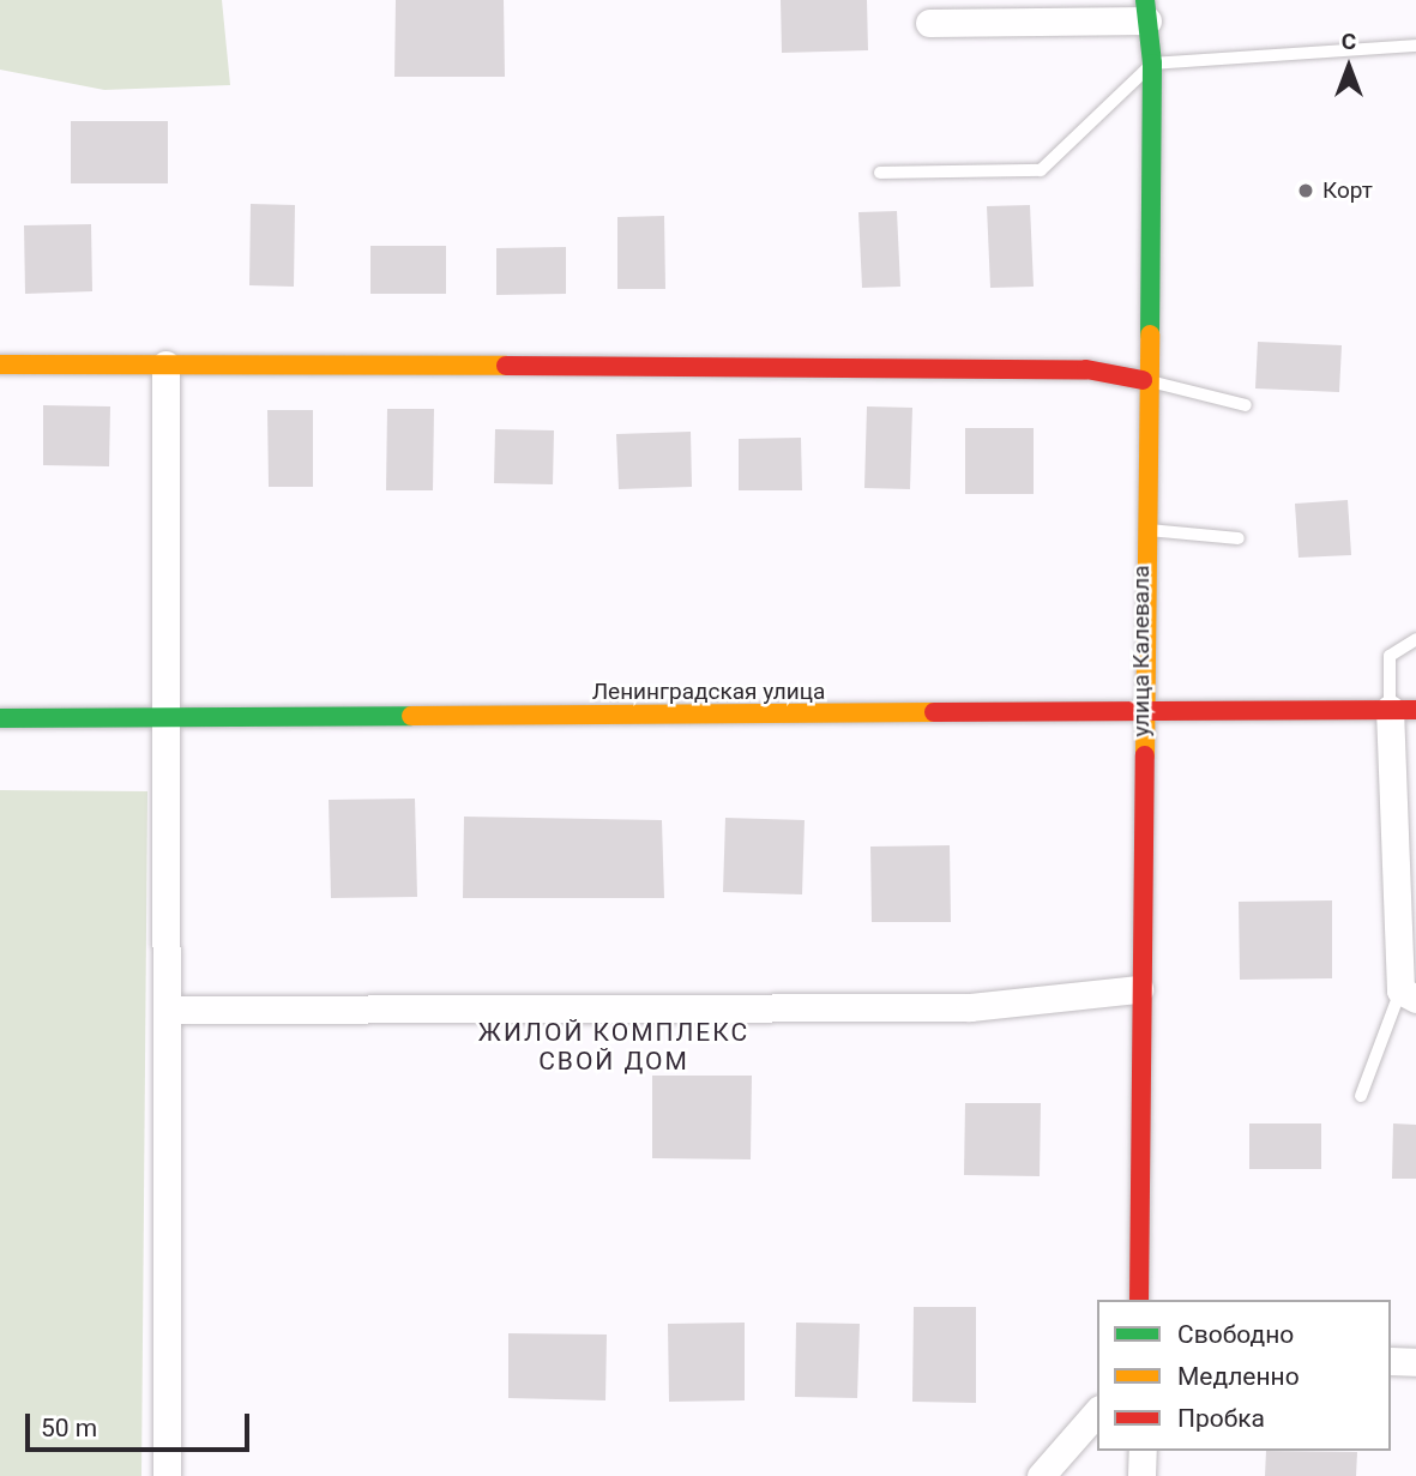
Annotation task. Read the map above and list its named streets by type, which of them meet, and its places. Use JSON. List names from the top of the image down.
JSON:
{
  "streets": {
    "street": ["улица Калевала", "Ленинградская улица"]
  },
  "crossings": [
    ["улица Калевала", "Ленинградская улица"]
  ],
  "districts": ["ЖИЛОЙ КОМПЛЕКС СВОЙ ДОМ"],
  "places": ["Корт"],
  "legend": ["Свободно", "Медленно", "Пробка"],
  "scale_bar": "50 m",
  "north": "top"
}
